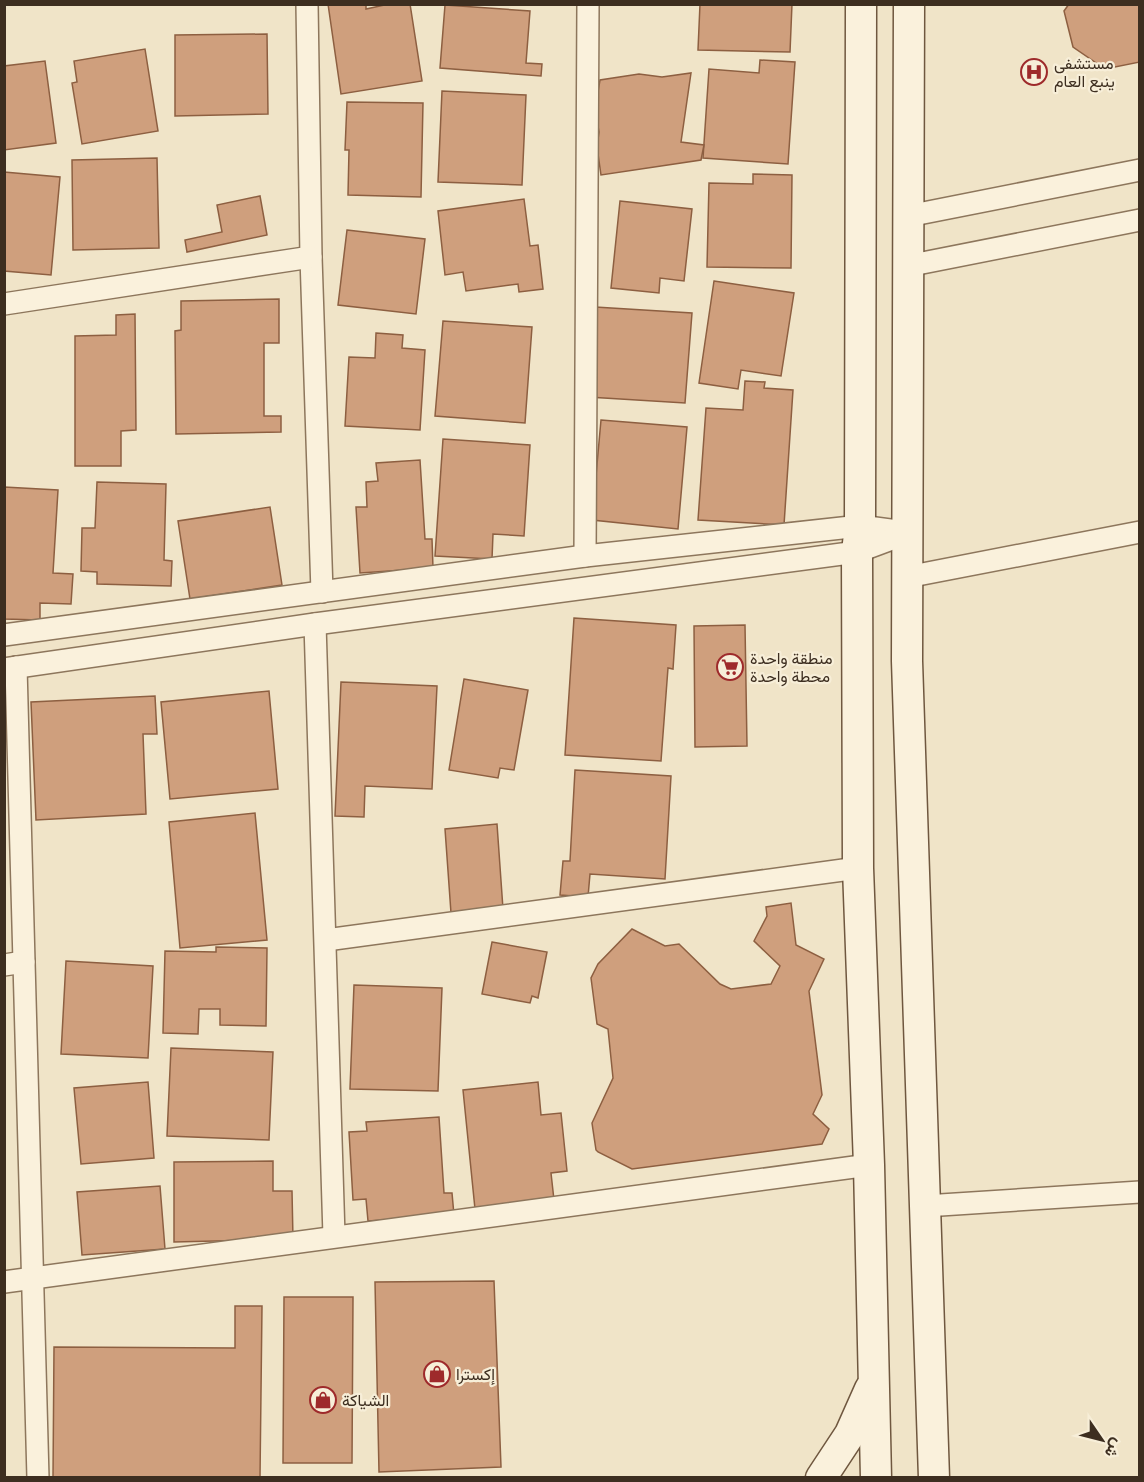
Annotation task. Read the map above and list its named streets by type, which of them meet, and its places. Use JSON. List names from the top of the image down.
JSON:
{
  "places": {
    "hospital": ["مستشفى ينبع العام"],
    "supermarket": ["منطقة واحدة محطة واحدة"],
    "shop": ["إكسترا", "الشياكة"]
  },
  "north": "bottom right"
}
